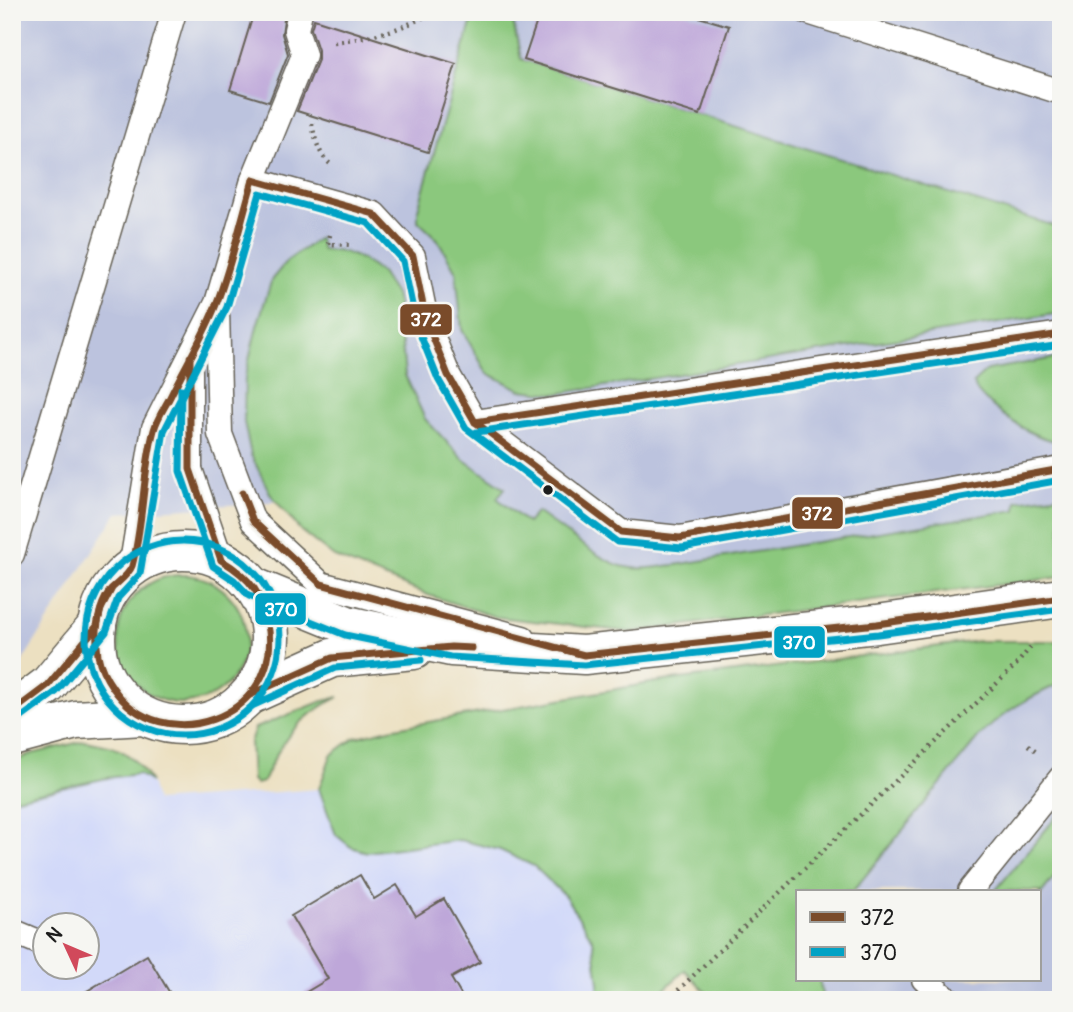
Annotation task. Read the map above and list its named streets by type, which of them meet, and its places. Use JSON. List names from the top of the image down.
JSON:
{
  "lines": ["transit line 372", "transit line 370"],
  "legend": ["372", "370"],
  "north": "top left"
}
